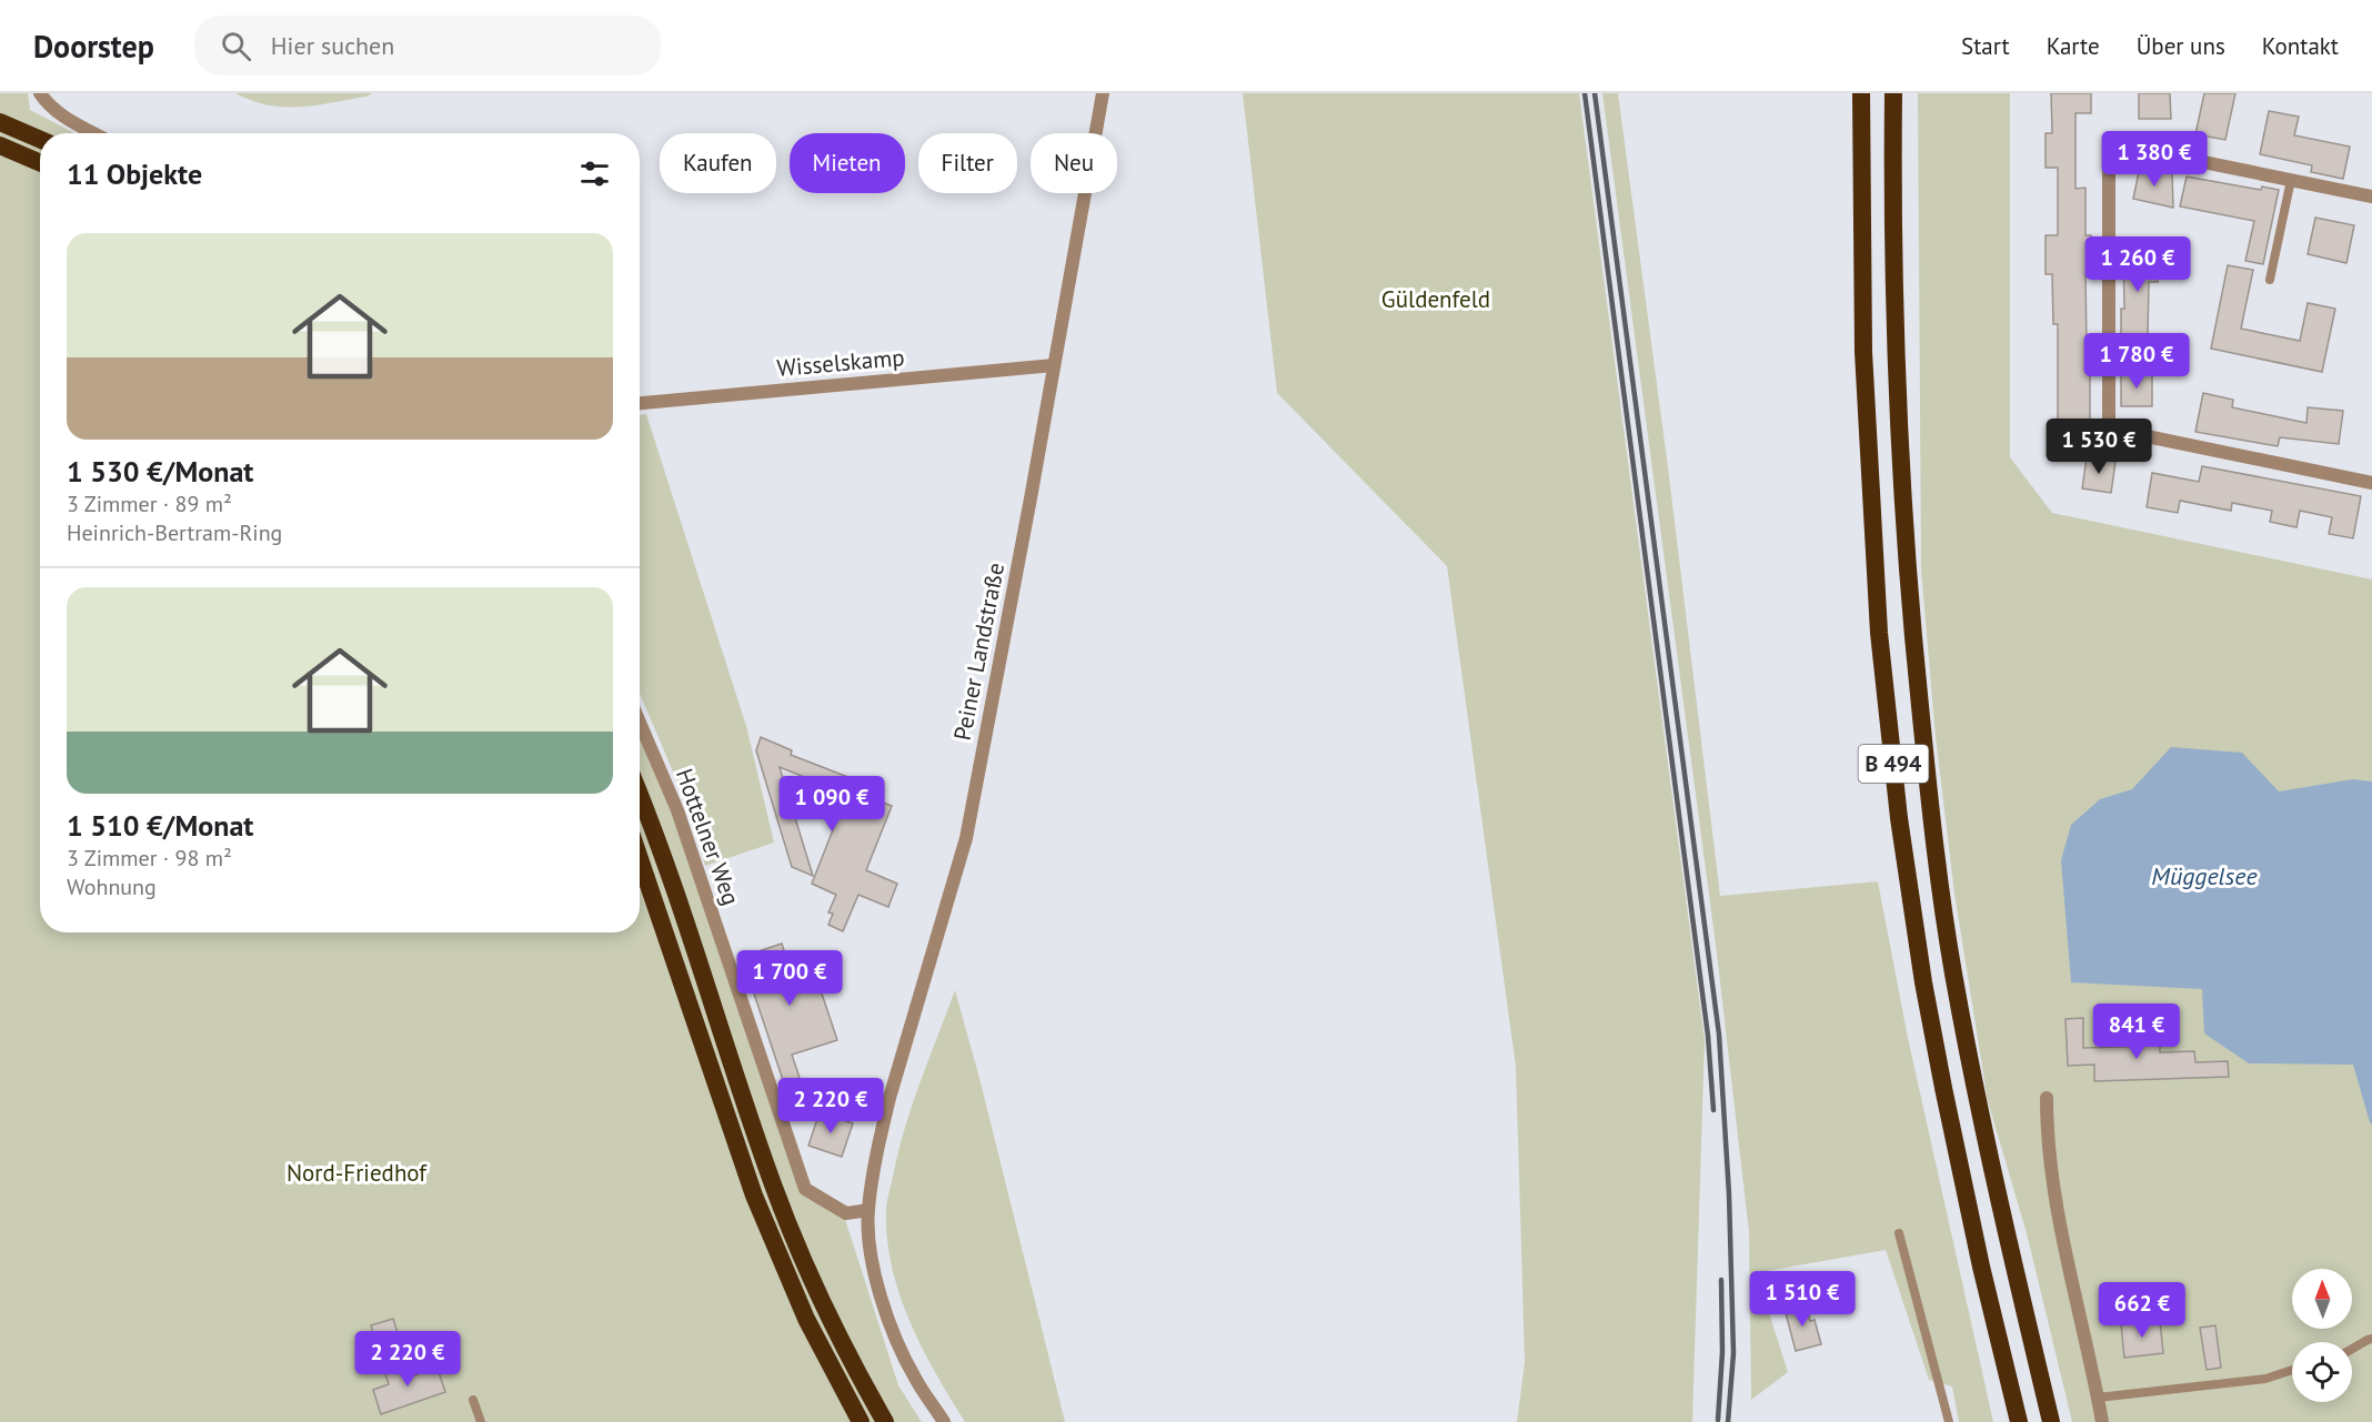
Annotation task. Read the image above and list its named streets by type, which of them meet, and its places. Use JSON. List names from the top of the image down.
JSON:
{
  "streets": {
    "highway": ["B 494"],
    "street": ["Wisselskamp", "Peiner Landstraße", "Hottelner Weg"]
  },
  "crossings": [
    ["Wisselskamp", "Peiner Landstraße"],
    ["Peiner Landstraße", "Hottelner Weg"]
  ],
  "water": ["Müggelsee"],
  "parks": ["Güldenfeld", "Nord-Friedhof"],
  "north": "top",
  "page": {
    "header": "Doorstep",
    "search": "Hier suchen",
    "nav": [
      "Start",
      "Karte",
      "Über uns",
      "Kontakt"
    ],
    "price": [
      "1 380 €",
      "1 260 €",
      "1 780 €",
      "1 530 €",
      "1 090 €",
      "1 700 €",
      "841 €",
      "2 220 €",
      "1 510 €",
      "662 €",
      "2 220 €"
    ],
    "chip": [
      "Kaufen",
      "Mieten",
      "Filter",
      "Neu"
    ],
    "heading": "11 Objekte",
    "list": [
      {
        "name": "1 530 €/Monat",
        "note": "3 Zimmer · 89 m² · Heinrich-Bertram-Ring"
      },
      {
        "name": "1 510 €/Monat",
        "note": "3 Zimmer · 98 m² · Wohnung"
      }
    ]
  }
}
